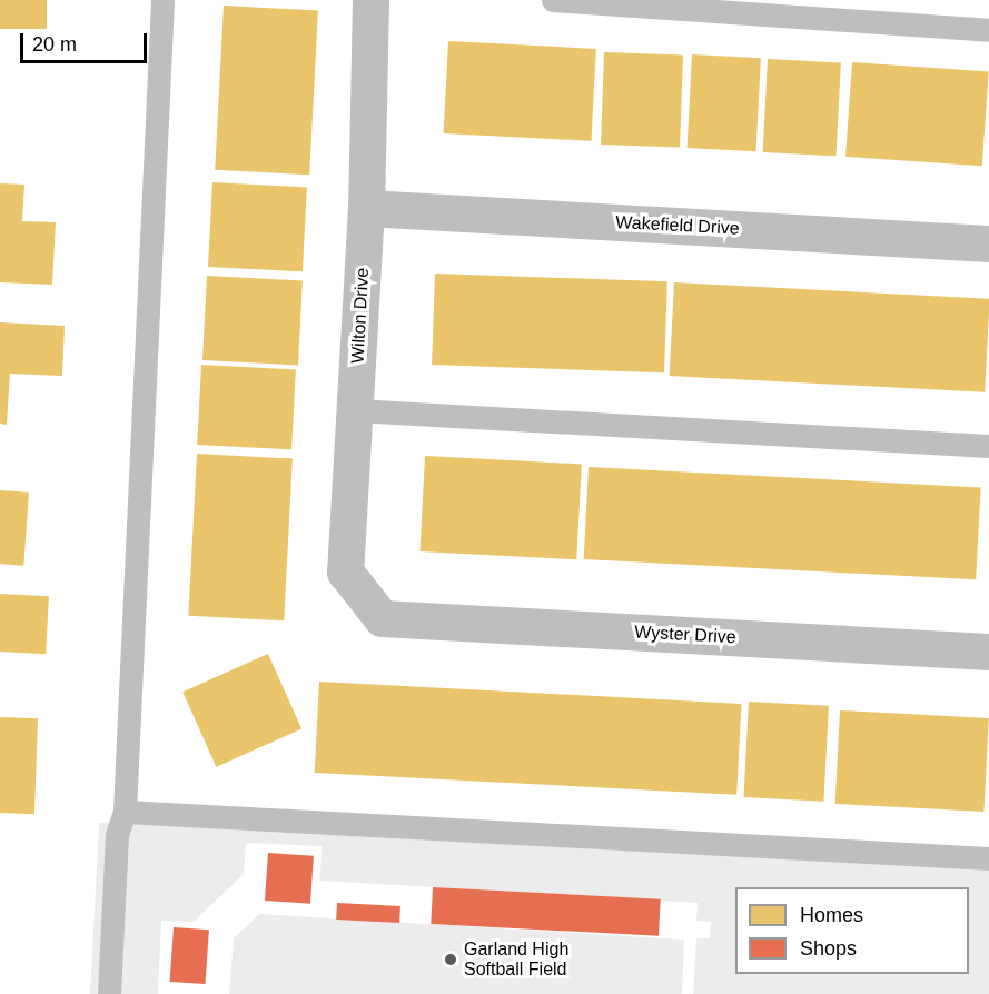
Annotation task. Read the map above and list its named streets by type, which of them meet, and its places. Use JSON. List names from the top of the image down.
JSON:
{
  "streets": {
    "street": ["Wakefield Drive", "Wilton Drive", "Wyster Drive"]
  },
  "crossings": [
    ["Wakefield Drive", "Wilton Drive"],
    ["Wilton Drive", "Wyster Drive"]
  ],
  "places": ["Garland High Softball Field"],
  "legend": ["Homes", "Shops"],
  "scale_bar": "20 m"
}
